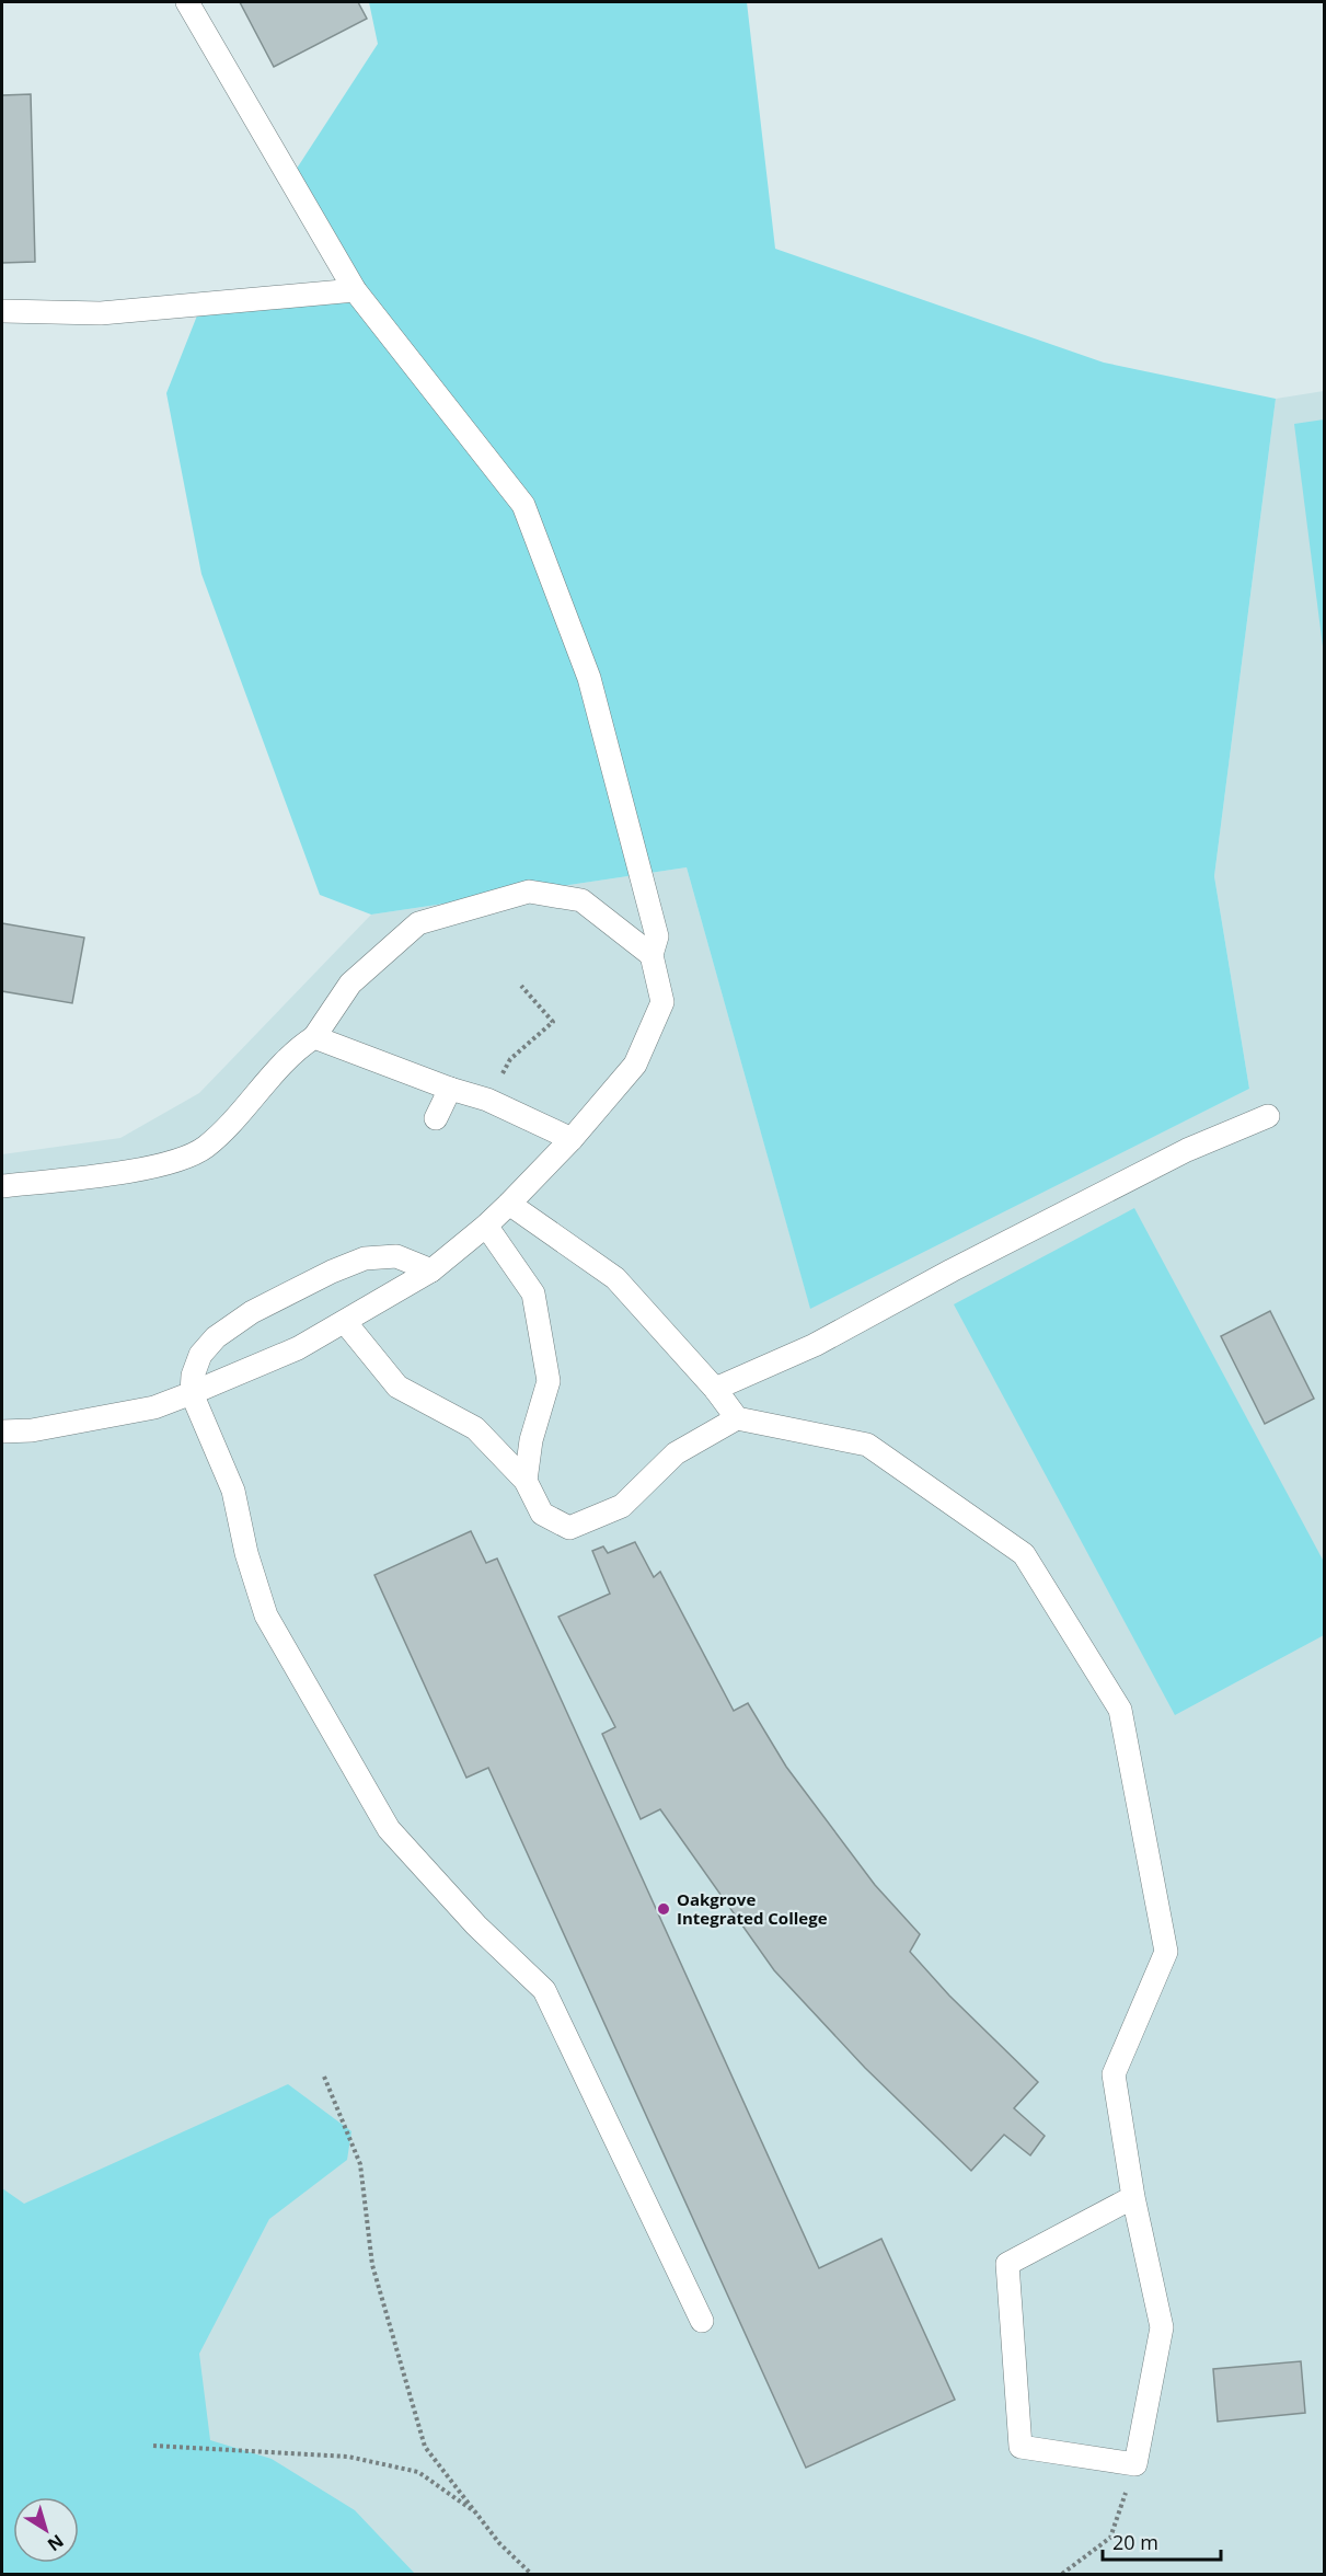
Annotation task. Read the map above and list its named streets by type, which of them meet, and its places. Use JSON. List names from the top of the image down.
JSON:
{
  "places": ["Oakgrove Integrated College"],
  "scale_bar": "20 m",
  "north": "bottom right"
}
